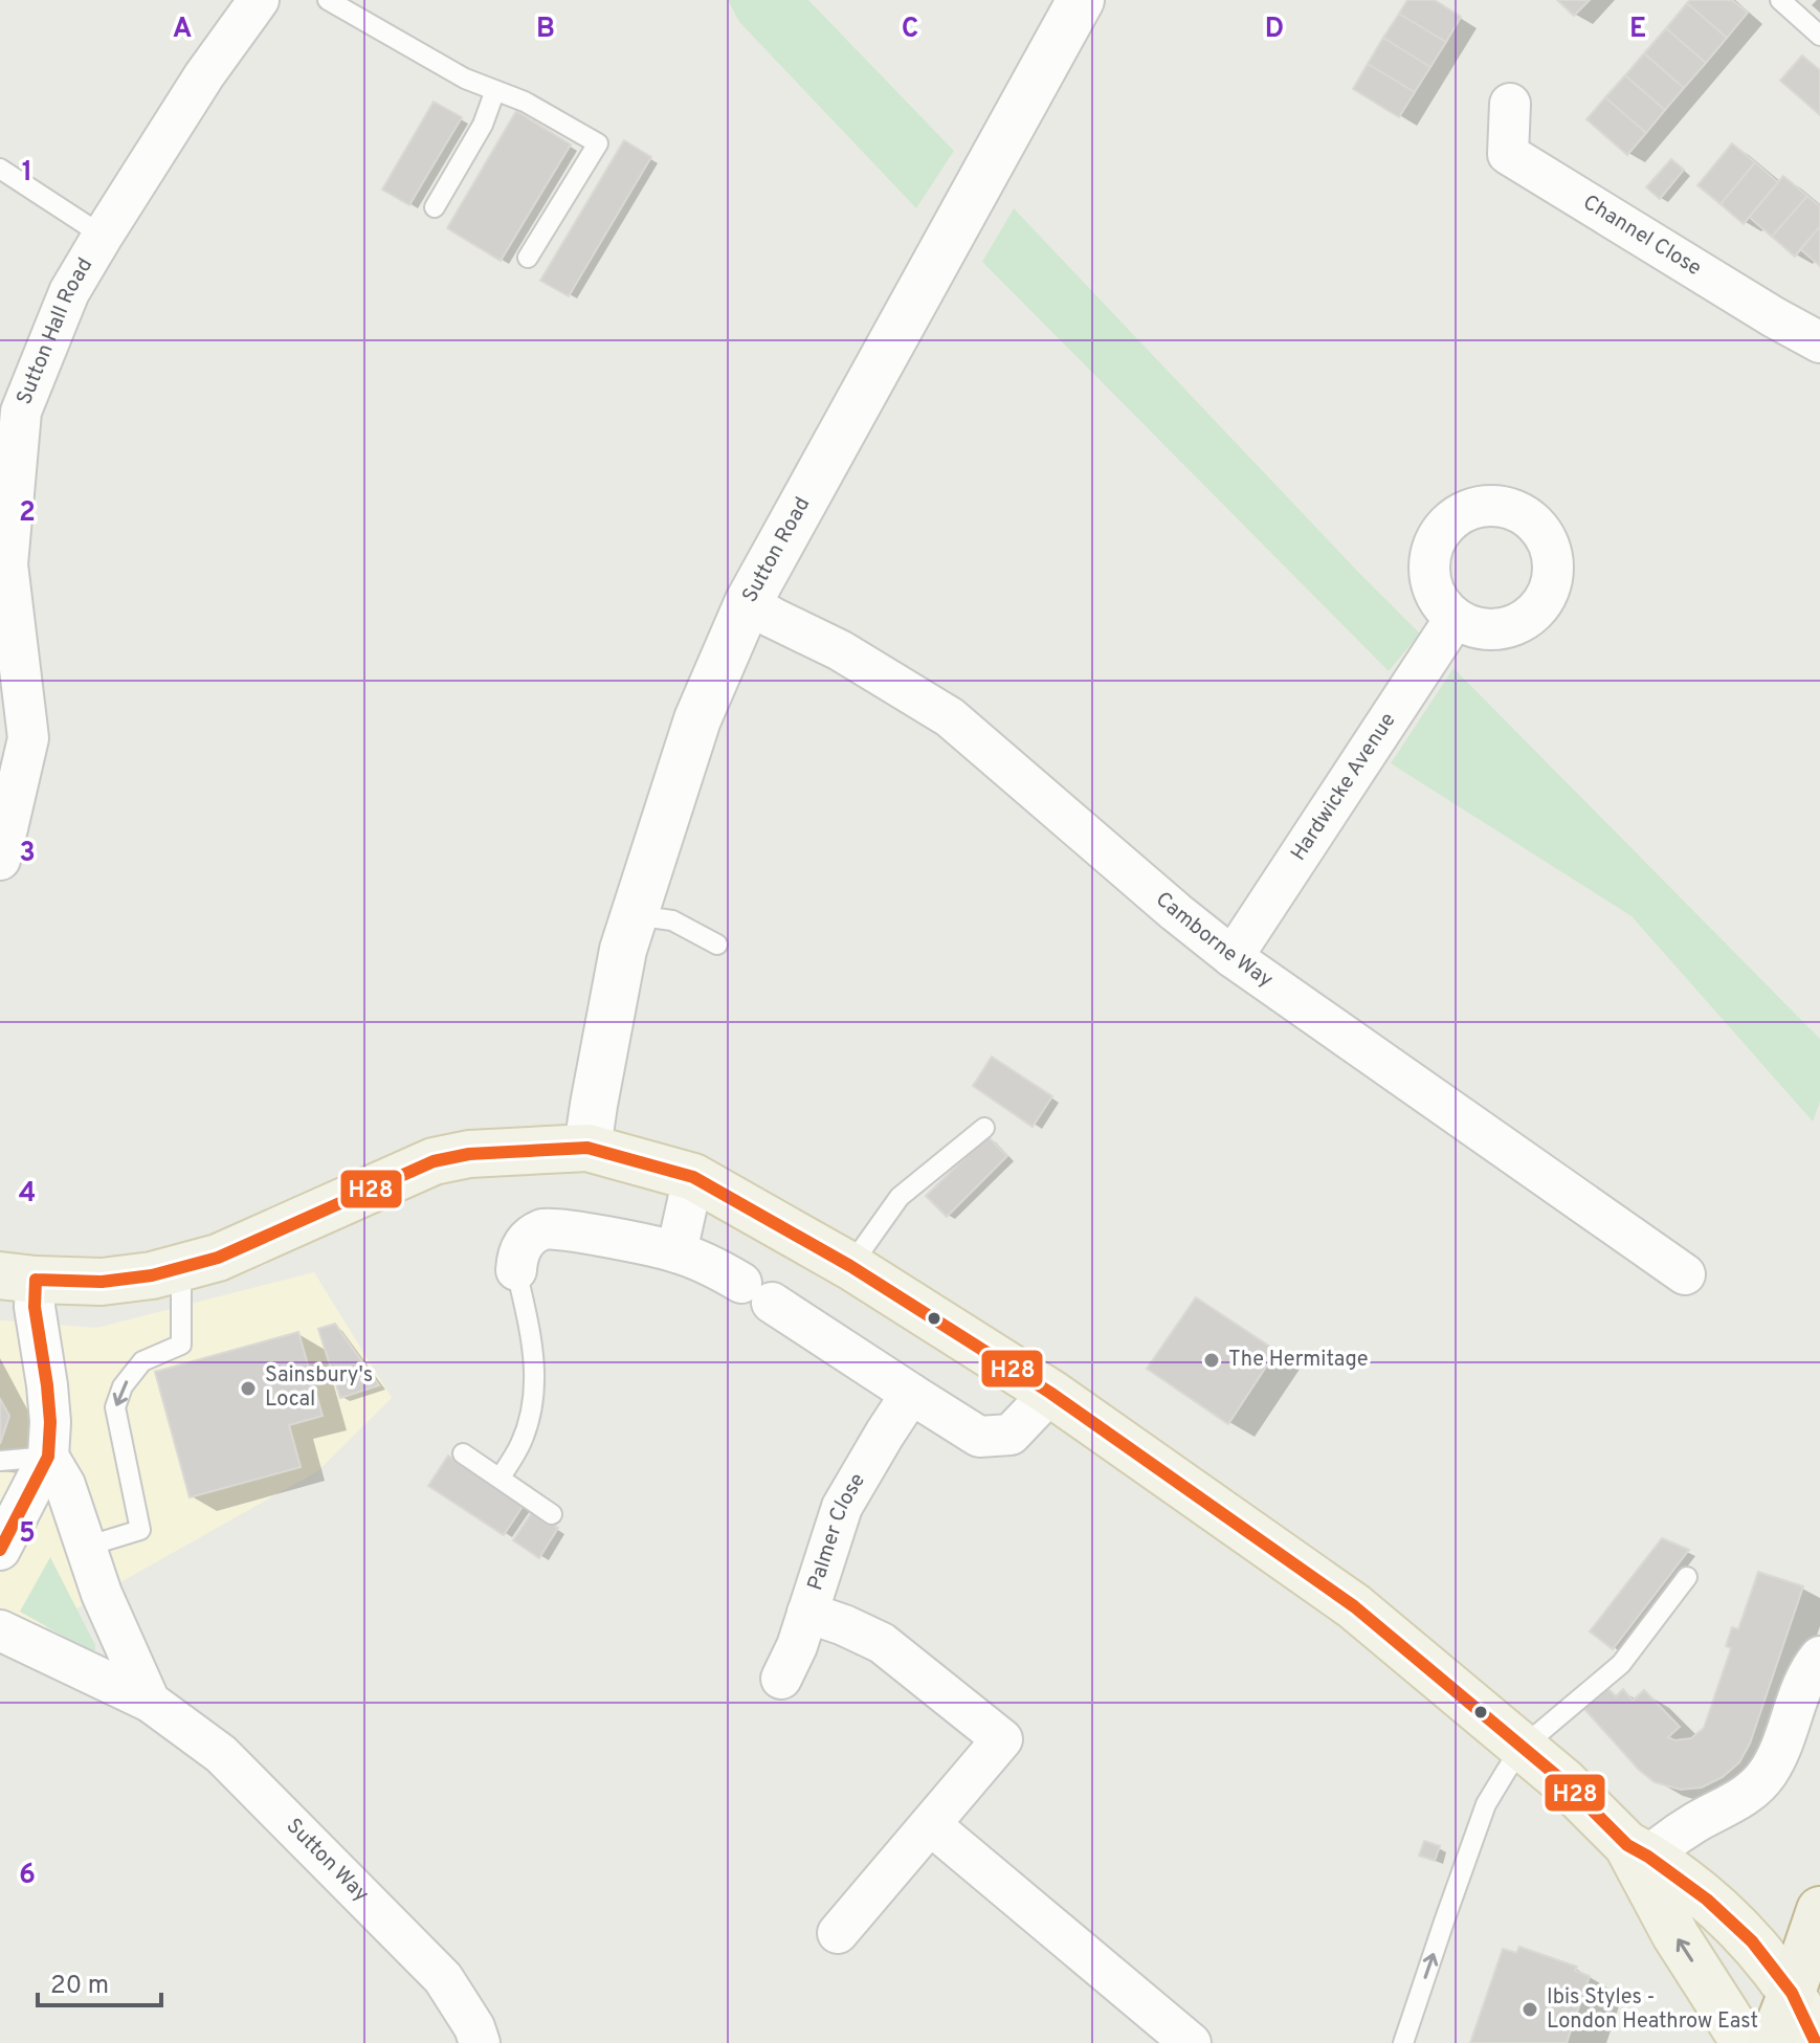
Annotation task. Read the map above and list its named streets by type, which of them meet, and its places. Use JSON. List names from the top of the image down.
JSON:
{
  "streets": {
    "street": [
      "Channel Close",
      "Sutton Hall Road",
      "Sutton Road",
      "Hardwicke Avenue",
      "Camborne Way",
      "Palmer Close",
      "Sutton Way"
    ]
  },
  "crossings": [
    ["Sutton Road", "Camborne Way"],
    ["Hardwicke Avenue", "Camborne Way"]
  ],
  "places": ["The Hermitage", "Sainsbury's Local", "Ibis Styles - London Heathrow East"],
  "lines": ["transit line H28"],
  "scale_bar": "20 m",
  "grid": {
    "columns": [
      "A",
      "B",
      "C",
      "D",
      "E"
    ],
    "rows": [
      "1",
      "2",
      "3",
      "4",
      "5",
      "6"
    ]
  }
}
